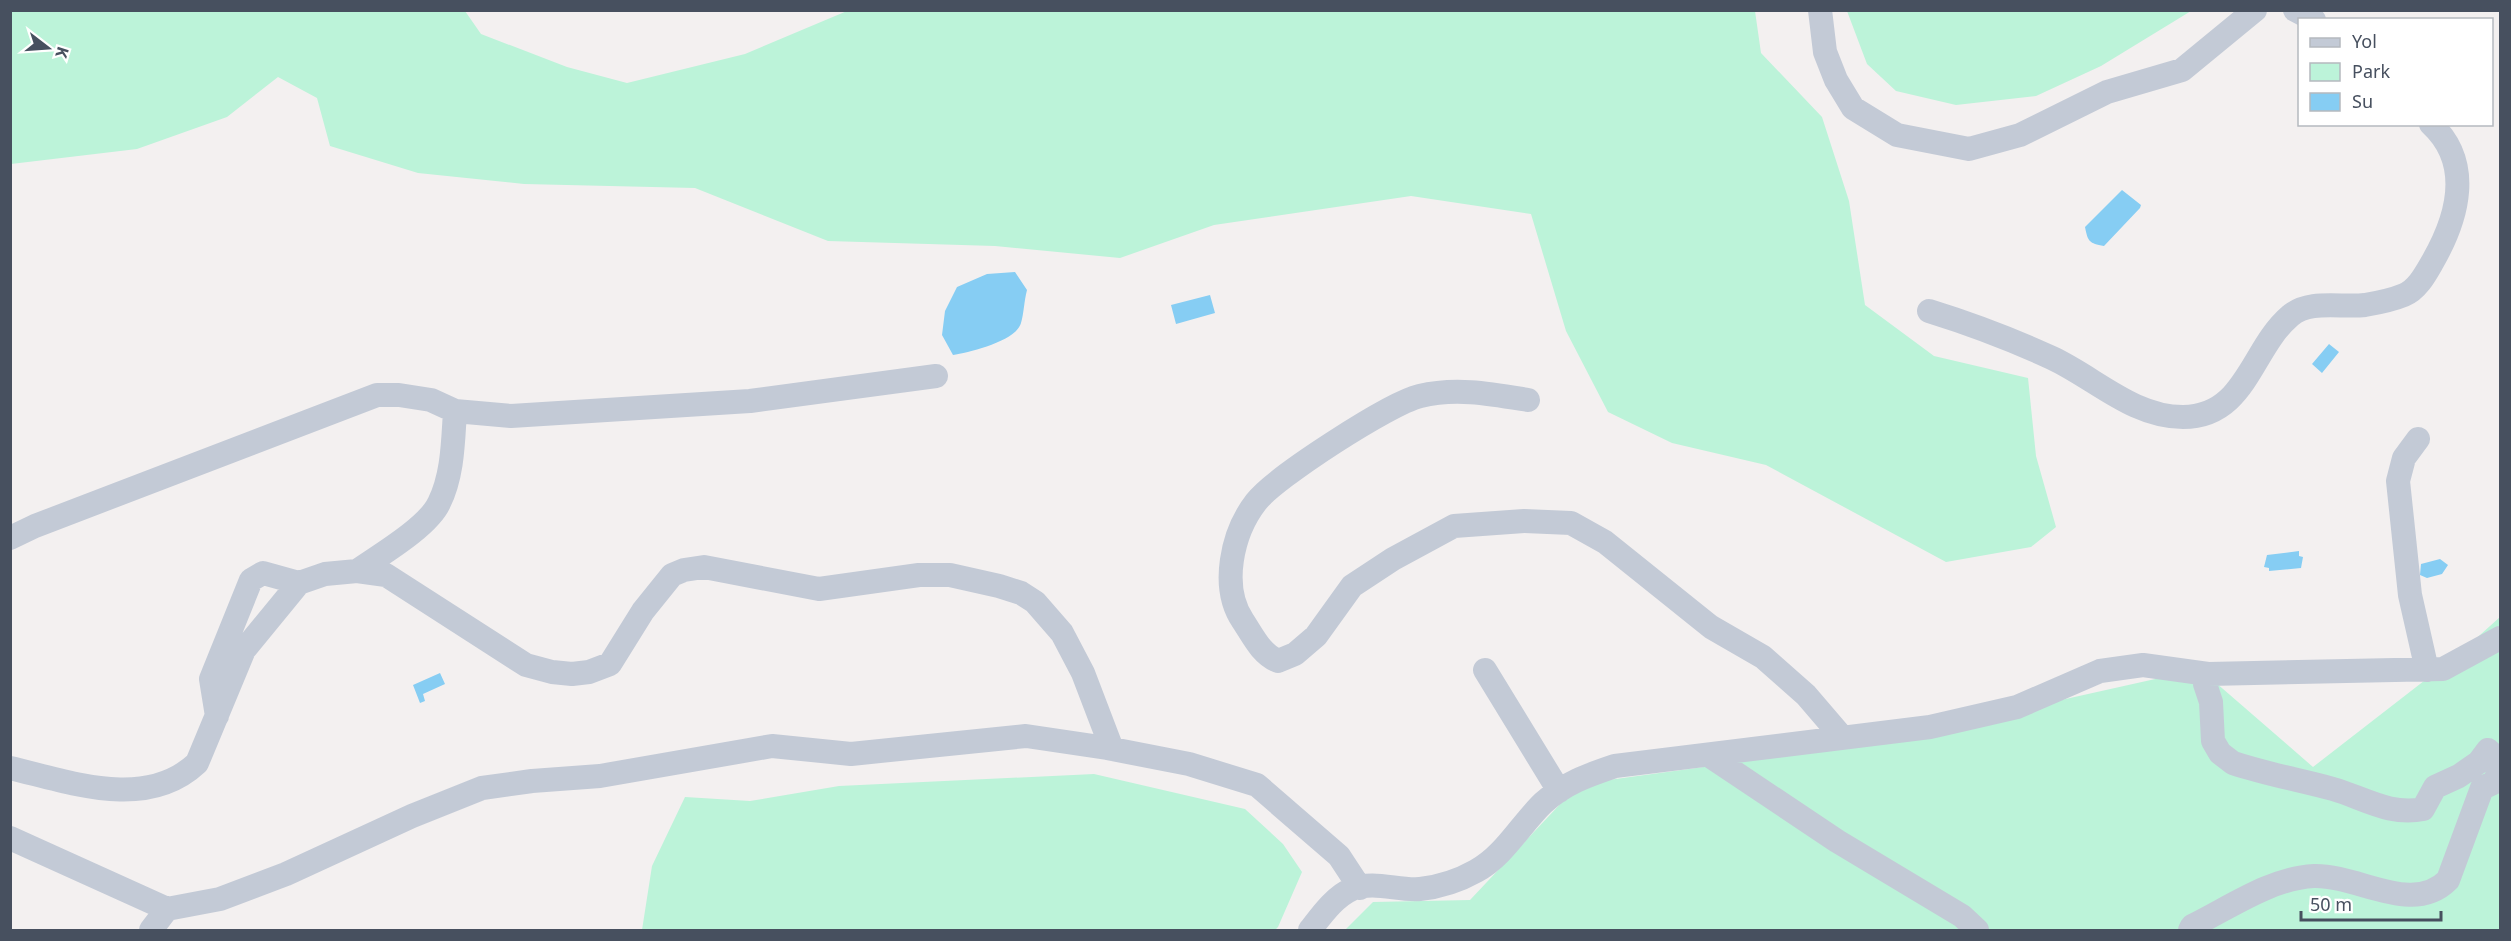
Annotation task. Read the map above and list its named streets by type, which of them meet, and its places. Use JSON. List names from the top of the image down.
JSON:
{
  "legend": ["Yol", "Park", "Su"],
  "scale_bar": "50 m",
  "north": "right"
}
